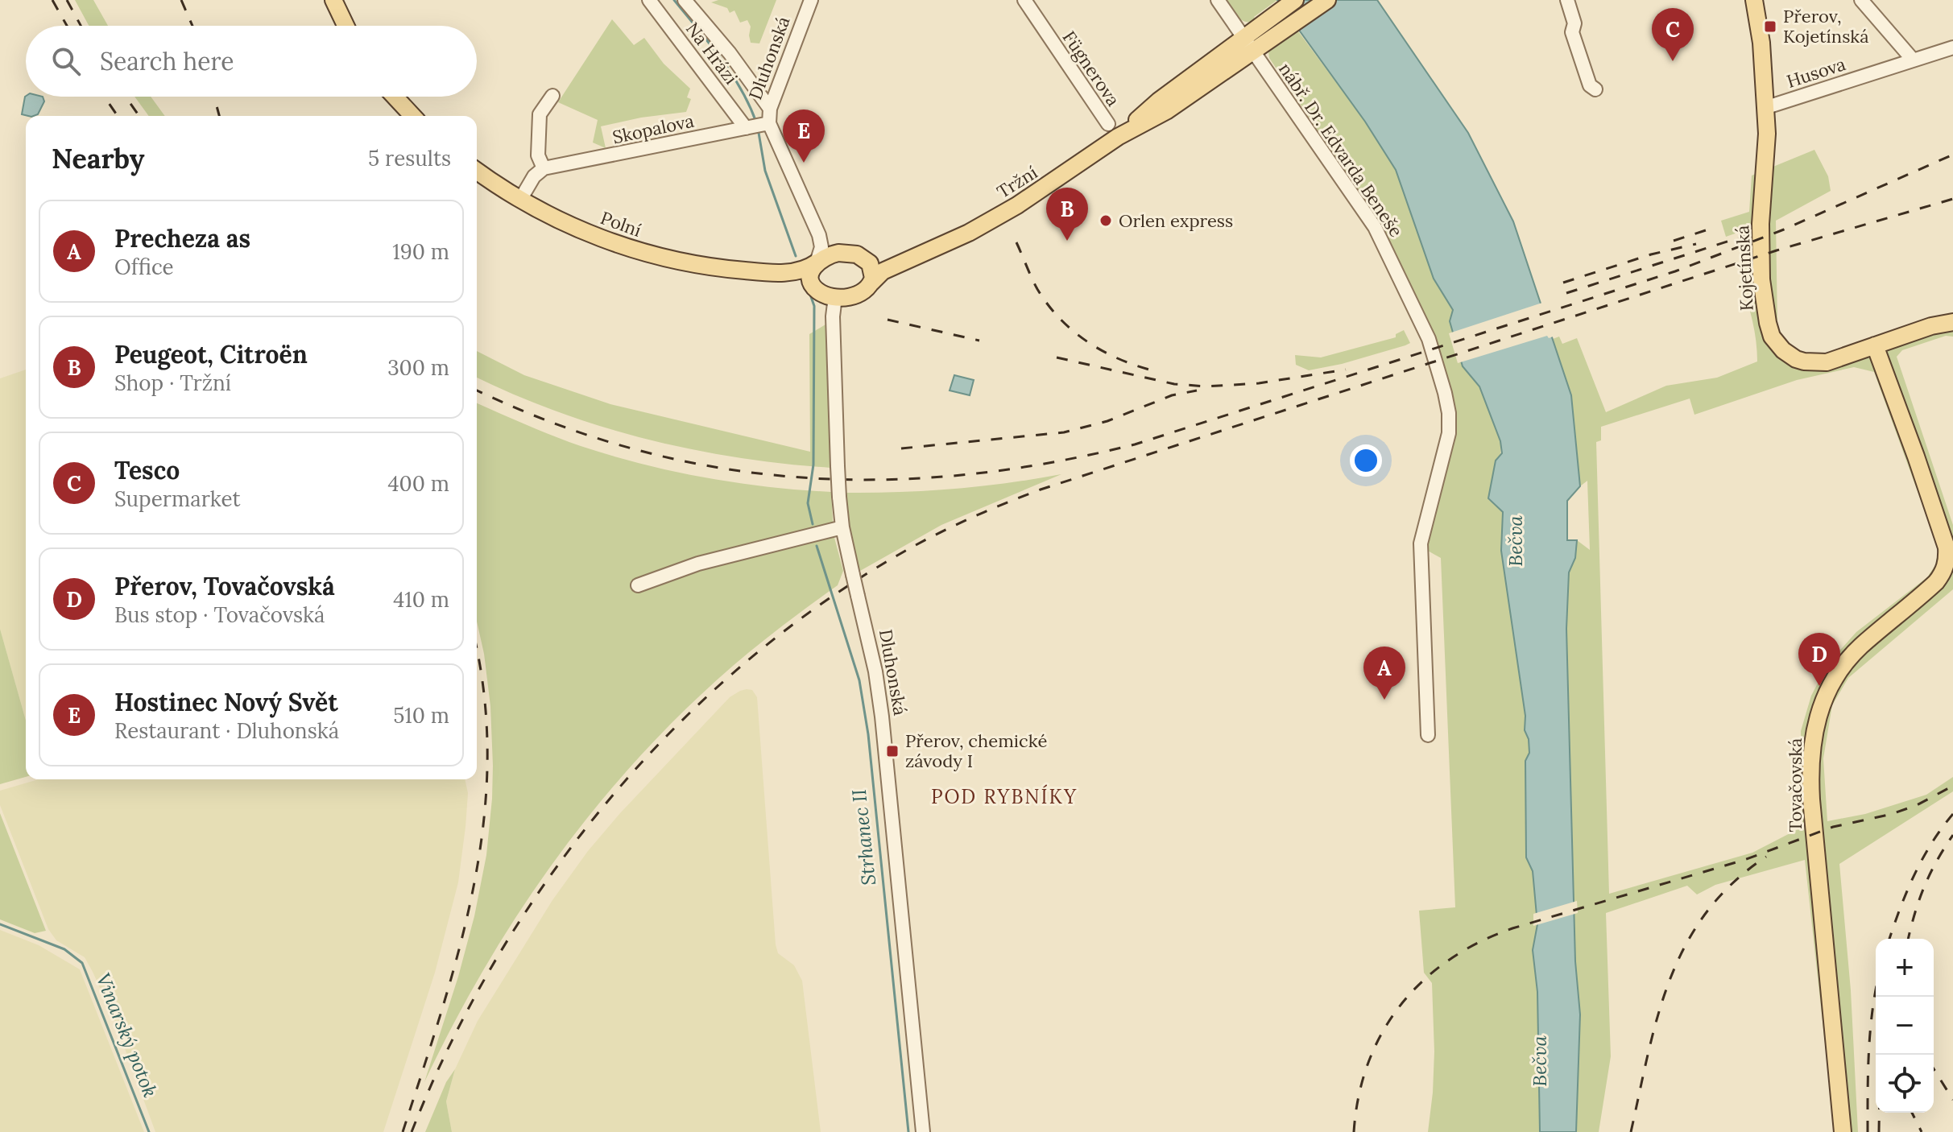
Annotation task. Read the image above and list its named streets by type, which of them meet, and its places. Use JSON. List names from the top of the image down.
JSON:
{
  "streets": {
    "main road": [
      "Dluhonská",
      "Tržní",
      "Polní",
      "Kojetínská",
      "Tovačovská"
    ],
    "street": [
      "Na Hrázi",
      "Fügnerova",
      "Husova",
      "Skopalova",
      "nábř. Dr. Edvarda Beneše"
    ]
  },
  "crossings": [
    ["Na Hrázi", "Dluhonská"],
    ["Na Hrázi", "Skopalova"],
    ["Dluhonská", "Skopalova"],
    ["Dluhonská", "Tržní"],
    ["Dluhonská", "Polní"],
    ["Fügnerova", "Tržní"],
    ["Husova", "Kojetínská"],
    ["nábř. Dr. Edvarda Beneše", "Tržní"],
    ["Tržní", "Polní"],
    ["Kojetínská", "Tovačovská"]
  ],
  "districts": ["POD RYBNÍKY"],
  "water": ["Bečva", "Strhanec II", "Vinarský potok"],
  "places": {
    "transit": ["Přerov, Kojetínská", "Přerov, chemické závody I"],
    "other": ["Orlen express"]
  },
  "page": {
    "pins": [
      "C",
      "E",
      "B",
      "D",
      "A"
    ],
    "search": "Search here",
    "heading": ["Nearby", "5 results"],
    "list": [
      {
        "mark": "A",
        "name": "Precheza as",
        "note": "Office",
        "value": "190 m"
      },
      {
        "mark": "B",
        "name": "Peugeot, Citroën",
        "note": "Shop · Tržní",
        "value": "300 m"
      },
      {
        "mark": "C",
        "name": "Tesco",
        "note": "Supermarket",
        "value": "400 m"
      },
      {
        "mark": "D",
        "name": "Přerov, Tovačovská",
        "note": "Bus stop · Tovačovská",
        "value": "410 m"
      },
      {
        "mark": "E",
        "name": "Hostinec Nový Svět",
        "note": "Restaurant · Dluhonská",
        "value": "510 m"
      }
    ],
    "map_buttons": ["+", "−"]
  }
}
